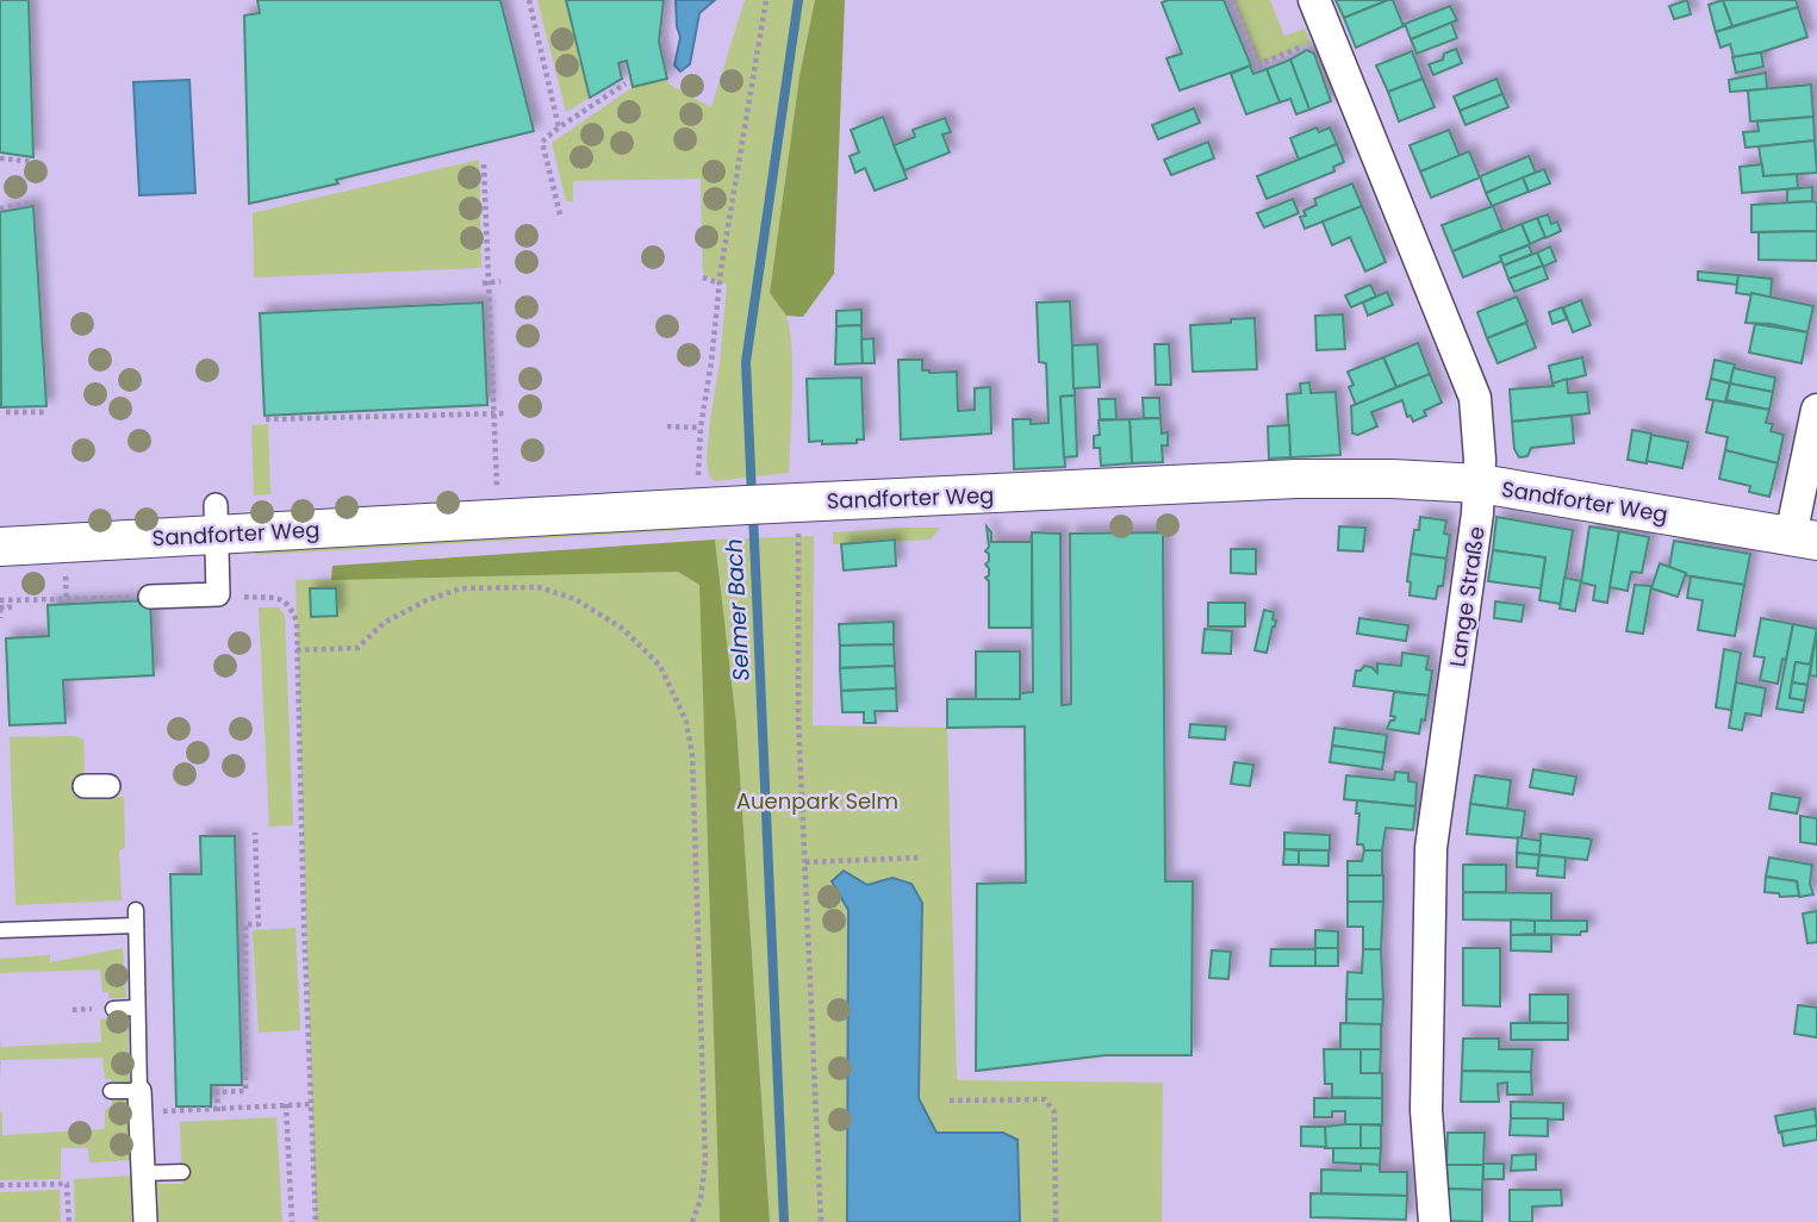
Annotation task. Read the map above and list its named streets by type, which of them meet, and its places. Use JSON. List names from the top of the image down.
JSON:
{
  "streets": {
    "street": ["Sandforter Weg", "Lange Straße"]
  },
  "crossings": [
    ["Sandforter Weg", "Lange Straße"]
  ],
  "water": ["Selmer Bach"],
  "parks": ["Auenpark Selm"]
}
